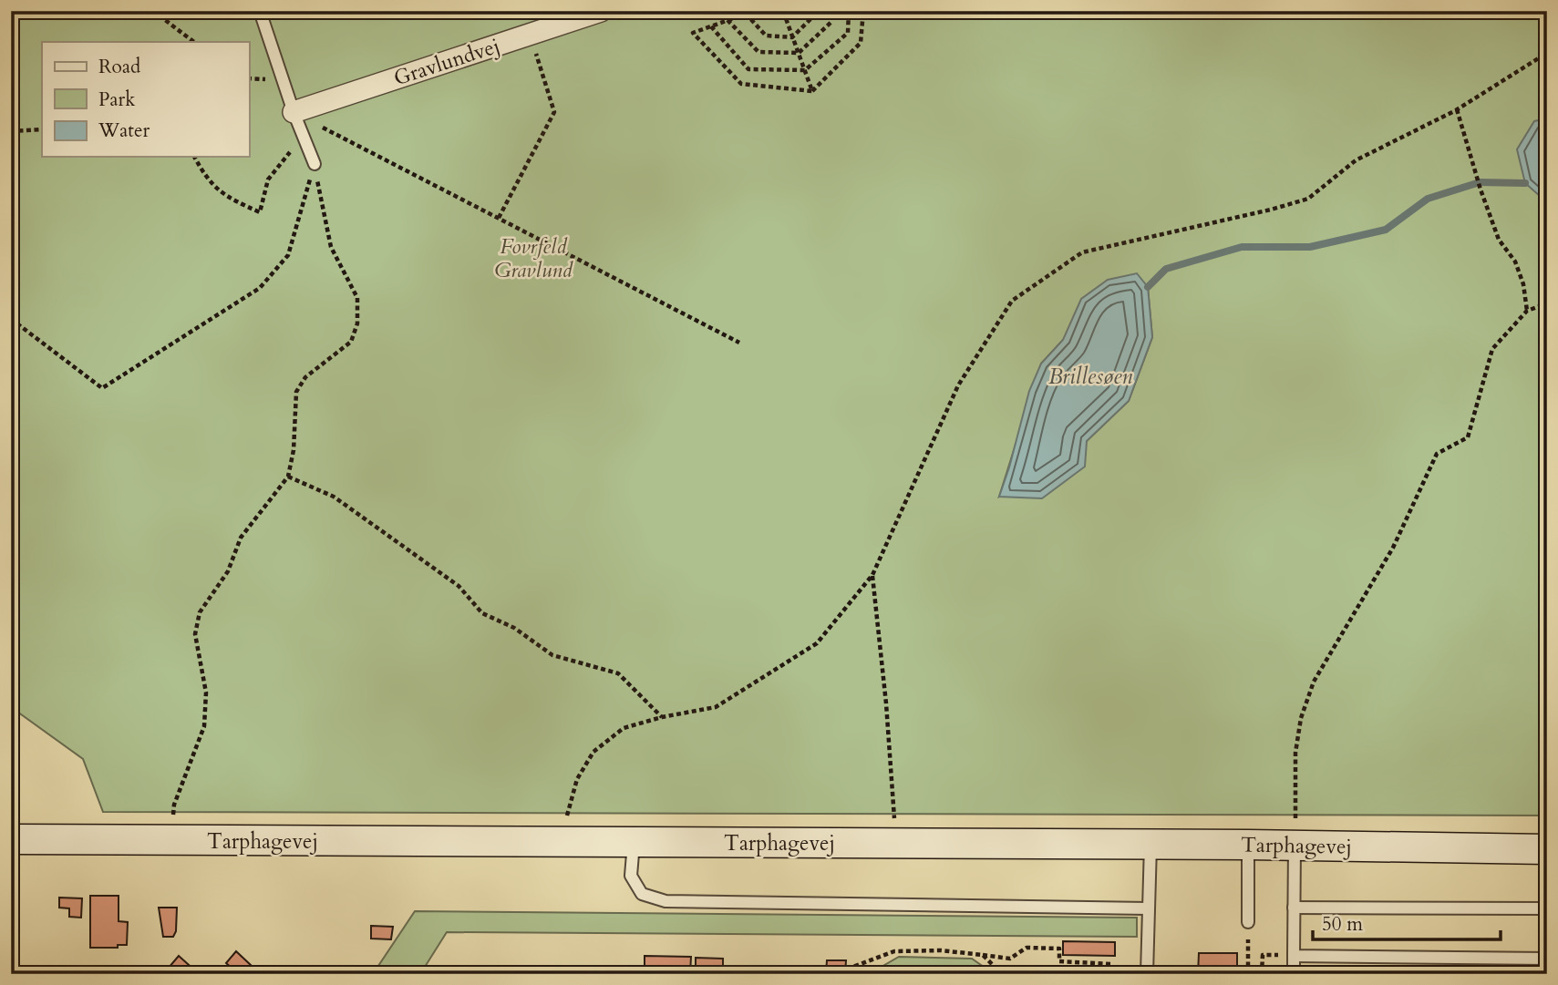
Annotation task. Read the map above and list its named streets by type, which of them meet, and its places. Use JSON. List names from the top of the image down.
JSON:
{
  "streets": {
    "main road": ["Tarphagevej"],
    "street": ["Gravlundvej"]
  },
  "water": ["Brillesøen"],
  "parks": ["Fovrfeld Gravlund"],
  "legend": ["Road", "Park", "Water"],
  "scale_bar": "50 m"
}
